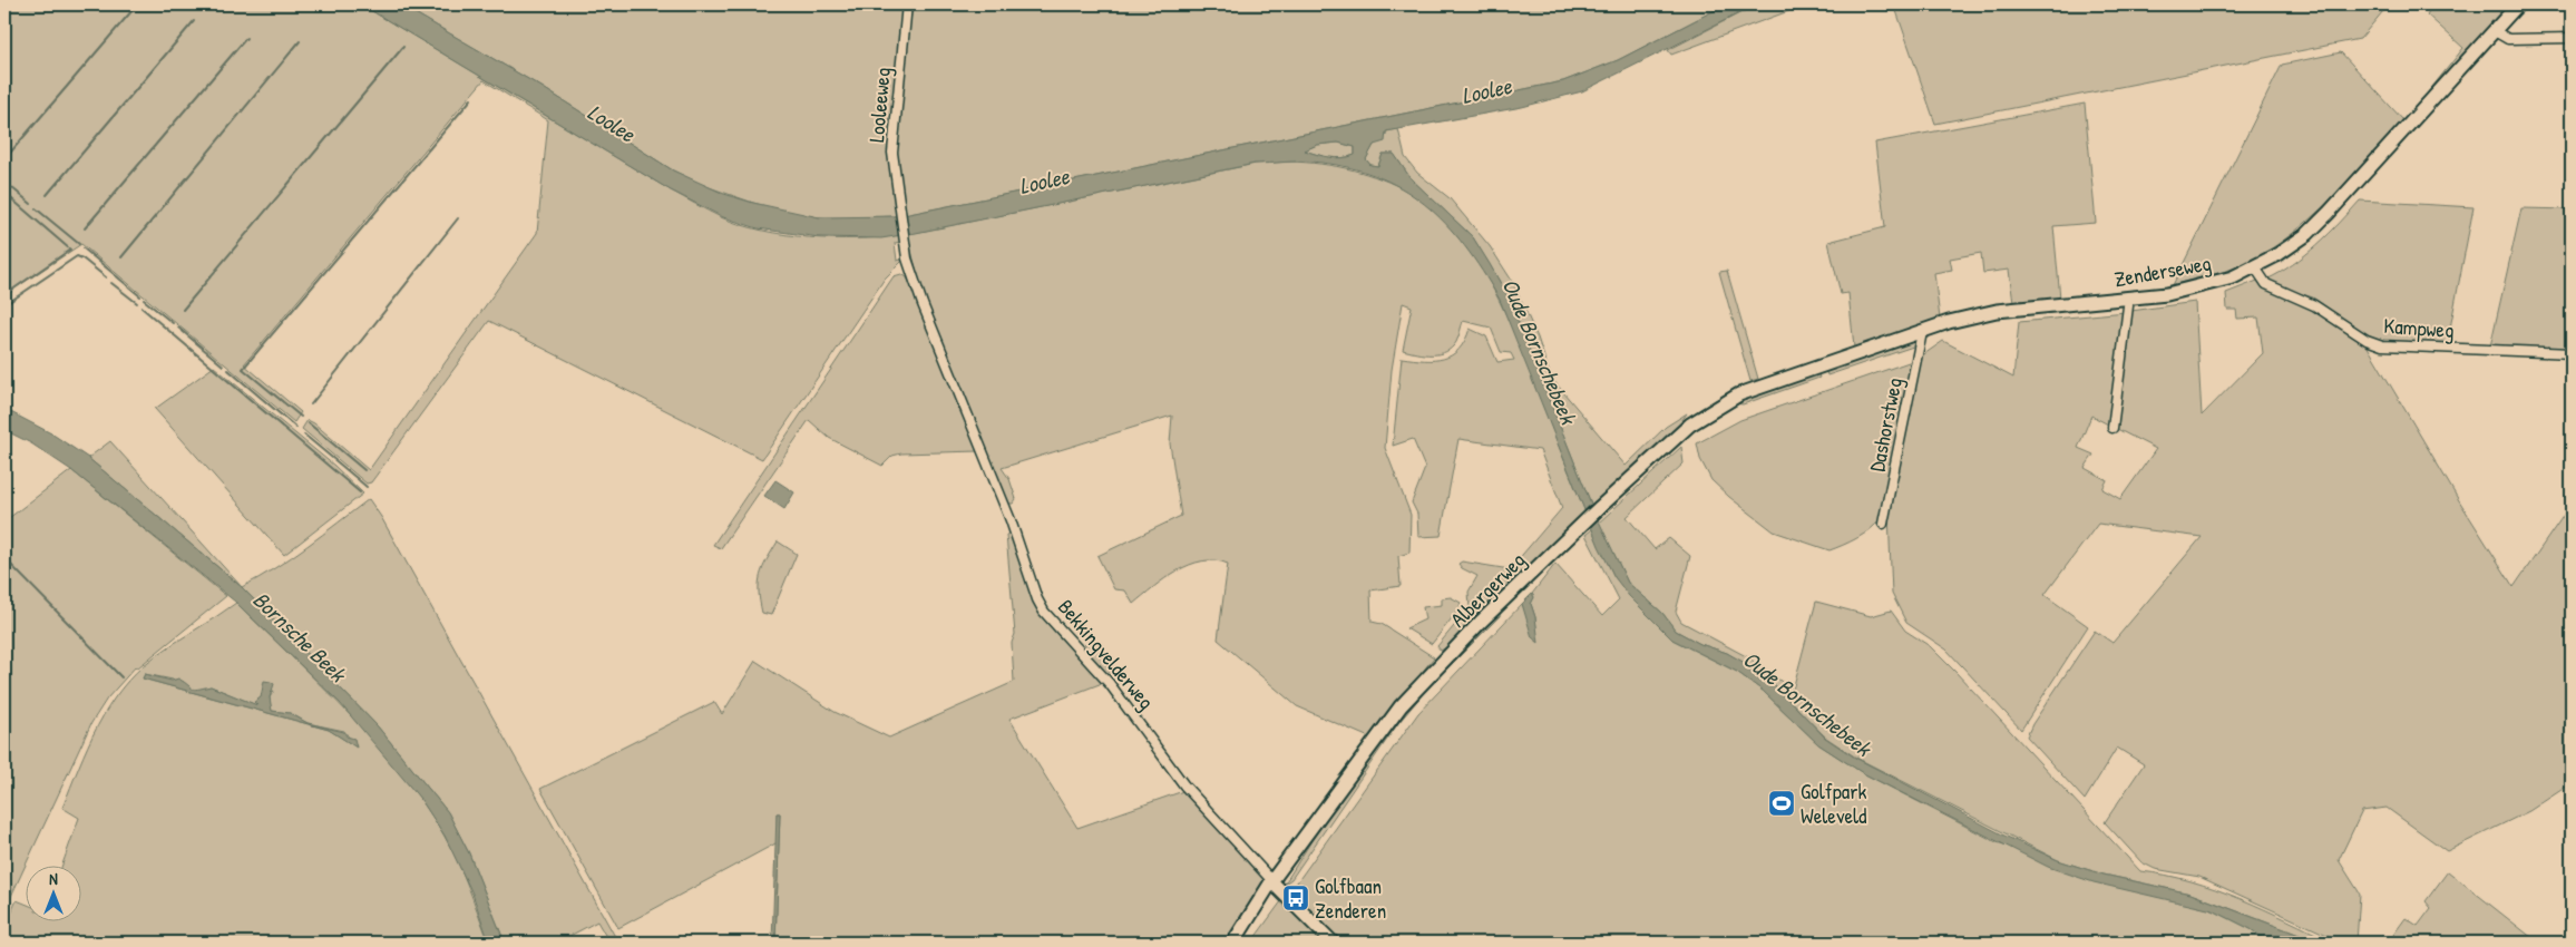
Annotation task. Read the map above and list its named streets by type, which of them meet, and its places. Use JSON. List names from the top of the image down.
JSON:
{
  "streets": {
    "main road": ["Zenderseweg", "Albergerweg", "Bekkingvelderweg"],
    "street": ["Looleeweg", "Kampweg", "Dashorstweg"]
  },
  "crossings": [
    ["Looleeweg", "Bekkingvelderweg"],
    ["Zenderseweg", "Kampweg"],
    ["Zenderseweg", "Dashorstweg"],
    ["Zenderseweg", "Albergerweg"],
    ["Albergerweg", "Bekkingvelderweg"]
  ],
  "water": ["Loolee", "Oude Bornschebeek", "Bornsche Beek"],
  "places": {
    "sports": ["Golfpark Weleveld"],
    "bus stop": ["Golfbaan Zenderen"]
  },
  "north": "top"
}
